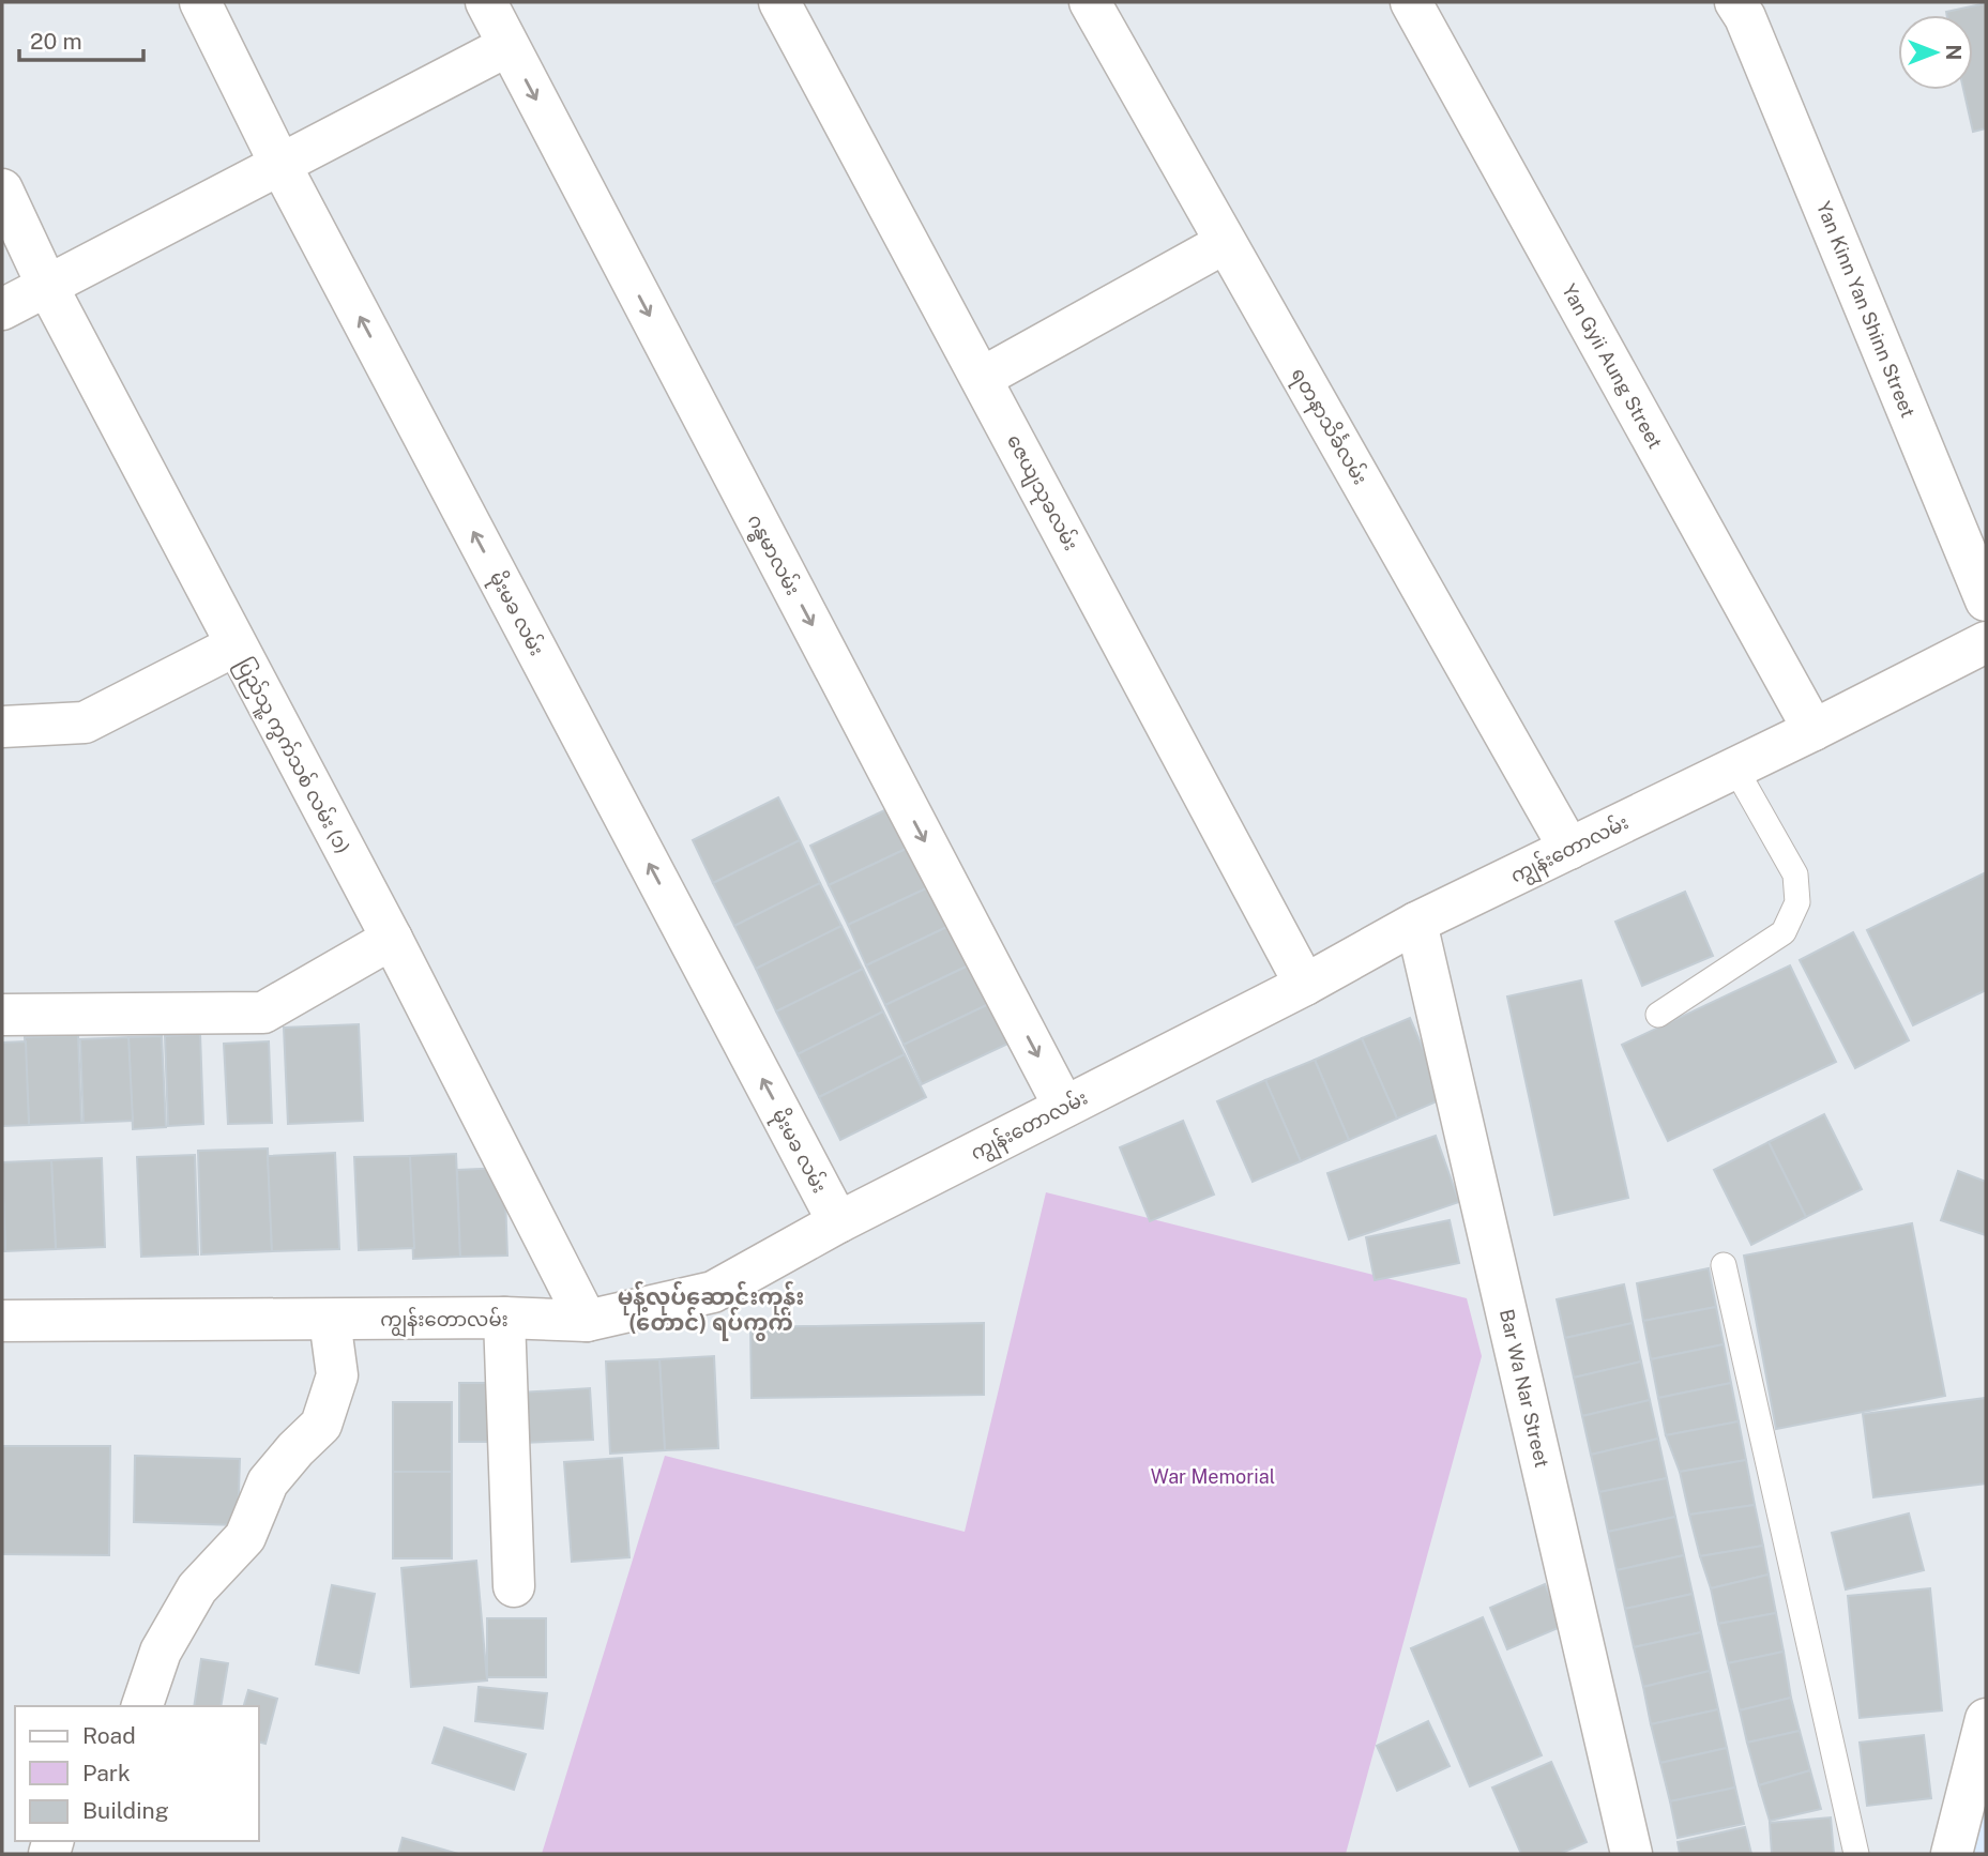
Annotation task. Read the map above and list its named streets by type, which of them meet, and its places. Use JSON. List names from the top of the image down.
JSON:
{
  "streets": {
    "street": [
      "Yan Kinn Yan Shinn Street",
      "Yan Gyii Aung Street",
      "ရတနာသိင်္ခလမ်း",
      "ဇေယျသုခလမ်း",
      "ဂန္ဓမာလမ်း",
      "မိုးမခ လမ်း",
      "ပြည်သူ့ ကွက်သစ် လမ်း (၁)",
      "ကျွန်းတောလမ်း",
      "Bar Wa Nar Street"
    ]
  },
  "crossings": [
    ["Yan Gyii Aung Street", "ကျွန်းတောလမ်း"],
    ["ရတနာသိင်္ခလမ်း", "ကျွန်းတောလမ်း"],
    ["ဇေယျသုခလမ်း", "ကျွန်းတောလမ်း"],
    ["ဂန္ဓမာလမ်း", "ကျွန်းတောလမ်း"],
    ["မိုးမခ လမ်း", "ကျွန်းတောလမ်း"],
    ["ပြည်သူ့ ကွက်သစ် လမ်း (၁)", "ကျွန်းတောလမ်း"],
    ["ကျွန်းတောလမ်း", "Bar Wa Nar Street"]
  ],
  "one_way": ["ဂန္ဓမာလမ်း", "မိုးမခ လမ်း"],
  "districts": ["မုန့်လုပ်ဆောင်းကုန်း (တောင်) ရပ်ကွက်"],
  "parks": ["War Memorial"],
  "legend": ["Road", "Park", "Building"],
  "scale_bar": "20 m",
  "north": "right"
}
